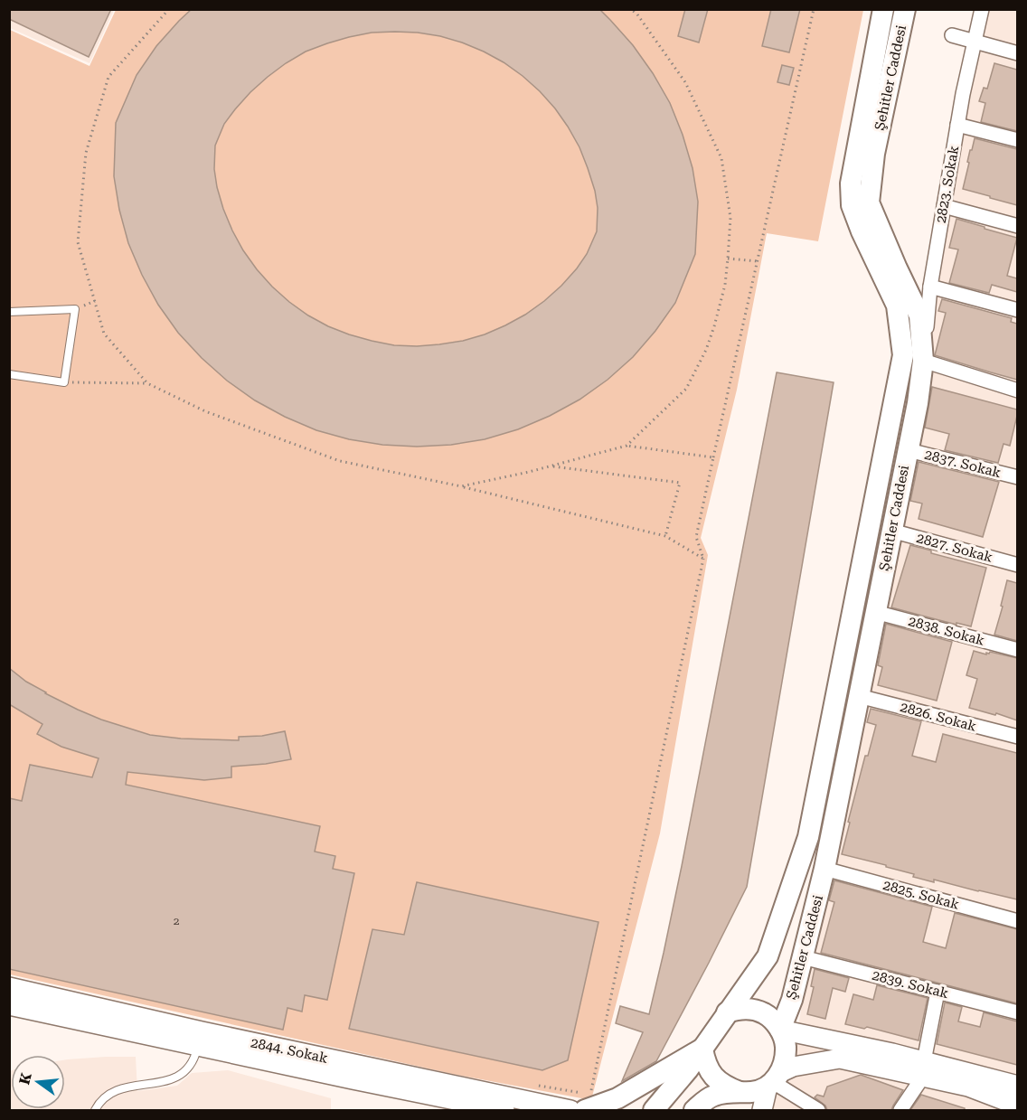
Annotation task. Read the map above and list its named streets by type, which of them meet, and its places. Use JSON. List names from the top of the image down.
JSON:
{
  "streets": {
    "main road": ["Şehitler Caddesi", "2844. Sokak"],
    "street": [
      "2823. Sokak",
      "2837. Sokak",
      "2827. Sokak",
      "2838. Sokak",
      "2826. Sokak",
      "2825. Sokak",
      "2839. Sokak"
    ]
  },
  "crossings": [
    ["Şehitler Caddesi", "2823. Sokak"],
    ["Şehitler Caddesi", "2837. Sokak"],
    ["Şehitler Caddesi", "2827. Sokak"],
    ["Şehitler Caddesi", "2838. Sokak"],
    ["Şehitler Caddesi", "2826. Sokak"],
    ["Şehitler Caddesi", "2825. Sokak"],
    ["Şehitler Caddesi", "2839. Sokak"]
  ],
  "house_numbers": ["2"],
  "north": "left"
}
